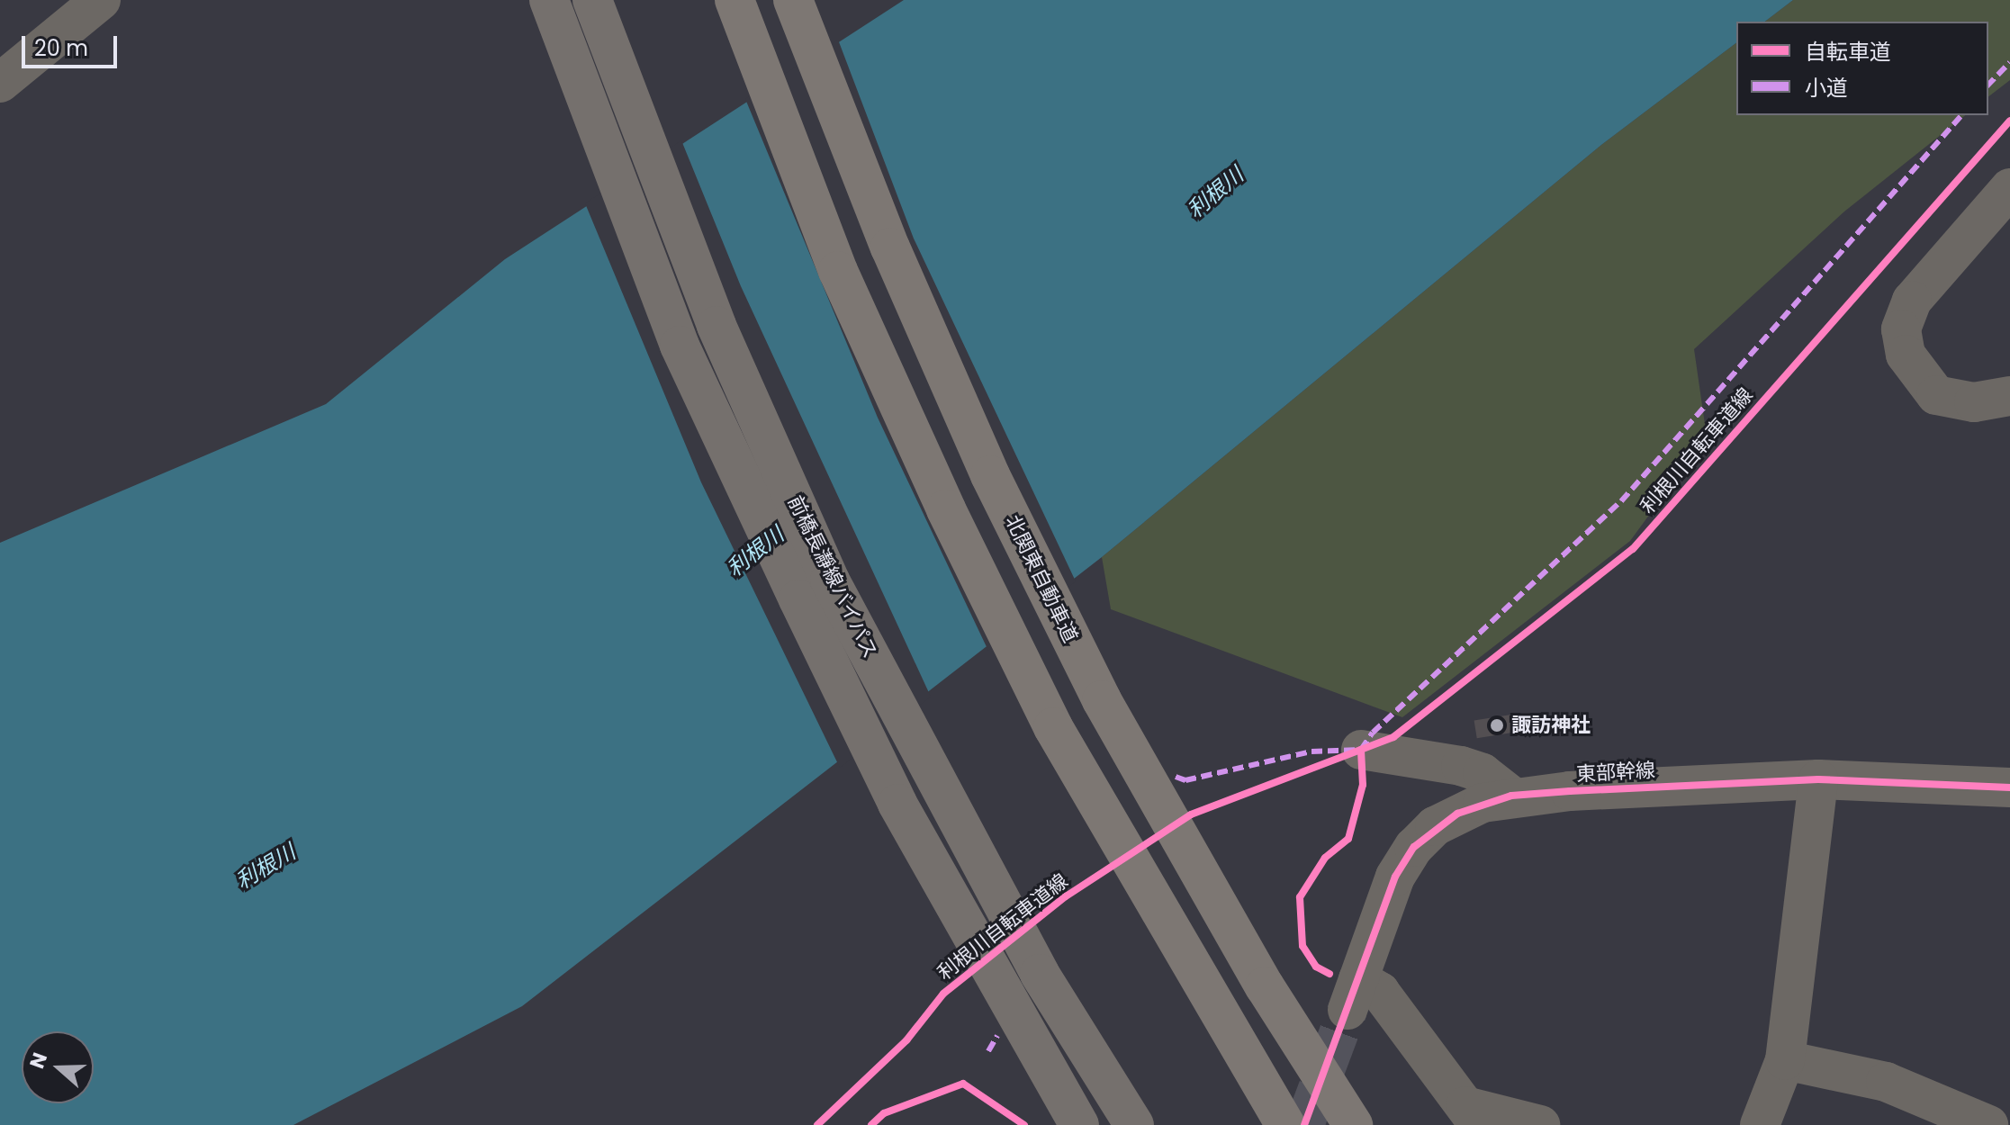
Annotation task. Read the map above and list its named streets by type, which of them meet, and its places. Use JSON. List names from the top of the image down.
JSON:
{
  "streets": {
    "highway": ["北関東自動車道"],
    "main road": ["前橋長瀞線バイパス"],
    "street": ["東部幹線"],
    "cycle path": ["利根川自転車道線"]
  },
  "water": ["利根川"],
  "places": ["諏訪神社"],
  "legend": ["自転車道", "小道"],
  "scale_bar": "20 m",
  "north": "left"
}
